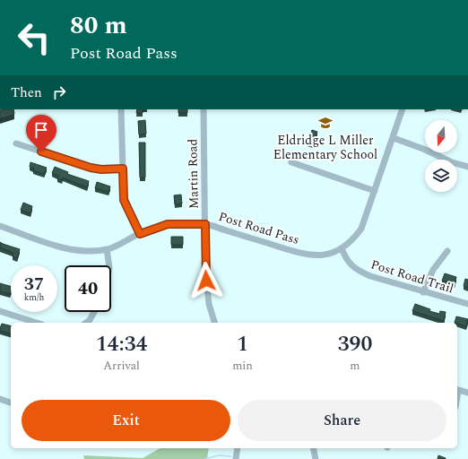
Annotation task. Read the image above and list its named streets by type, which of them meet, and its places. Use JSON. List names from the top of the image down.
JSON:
{
  "streets": {
    "street": ["Martin Road", "Post Road Pass", "Post Road Trail"]
  },
  "crossings": [
    ["Martin Road", "Post Road Pass"],
    ["Post Road Pass", "Post Road Trail"]
  ],
  "places": {
    "school or university": ["Eldridge L Miller Elementary School"]
  },
  "north": "bottom",
  "page": {
    "turn": ["80 m", "Post Road Pass"],
    "then": "Then",
    "speed": "37 km/h",
    "limit": "40",
    "eta": [
      "14:34",
      "Arrival",
      "1",
      "min",
      "390",
      "m"
    ],
    "buttons": ["Exit", "Share"]
  }
}
